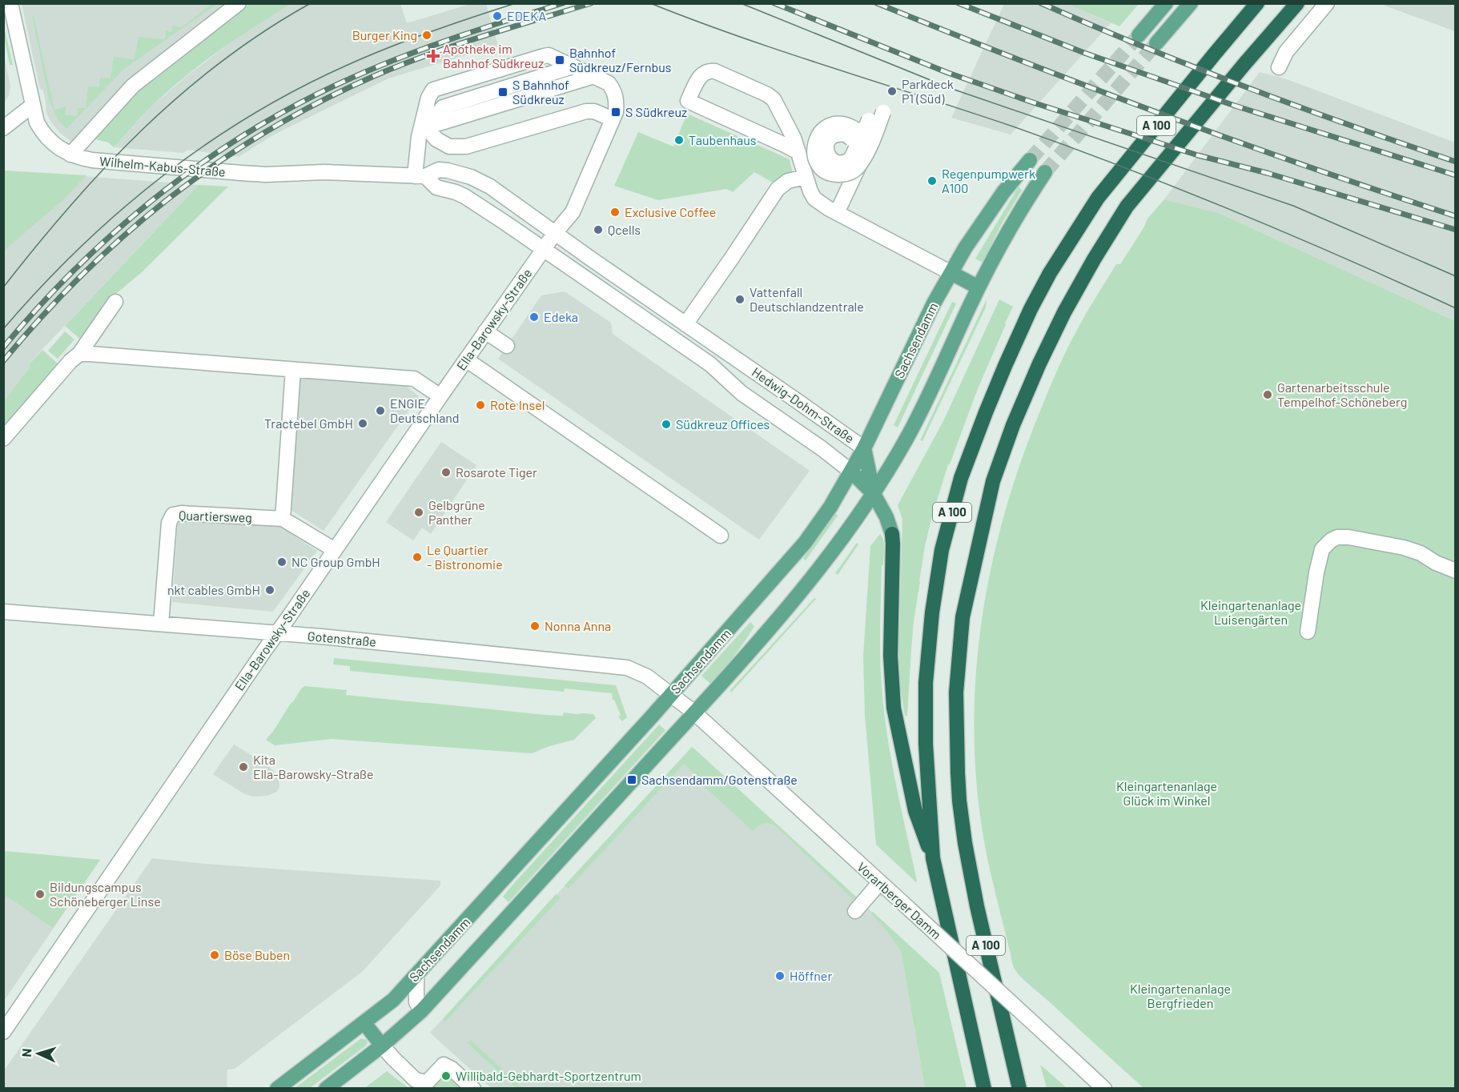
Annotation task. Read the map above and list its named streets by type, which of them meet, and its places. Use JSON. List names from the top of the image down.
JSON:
{
  "streets": {
    "highway": ["A 100"],
    "main road": ["Sachsendamm", "Hedwig-Dohm-Straße"],
    "street": [
      "Wilhelm-Kabus-Straße",
      "Ella-Barowsky-Straße",
      "Quartiersweg",
      "Gotenstraße",
      "Vorarlberger Damm"
    ]
  },
  "crossings": [
    ["Wilhelm-Kabus-Straße", "Ella-Barowsky-Straße"],
    ["Wilhelm-Kabus-Straße", "Hedwig-Dohm-Straße"],
    ["Ella-Barowsky-Straße", "Hedwig-Dohm-Straße"],
    ["Ella-Barowsky-Straße", "Quartiersweg"],
    ["Ella-Barowsky-Straße", "Gotenstraße"],
    ["Sachsendamm", "Hedwig-Dohm-Straße"],
    ["Sachsendamm", "Gotenstraße"],
    ["Sachsendamm", "Vorarlberger Damm"],
    ["Quartiersweg", "Gotenstraße"],
    ["Gotenstraße", "Vorarlberger Damm"]
  ],
  "parks": ["Kleingartenanlage Luisengärten", "Kleingartenanlage Glück im Winkel", "Kleingartenanlage Bergfrieden"],
  "places": {
    "other": [
      "EDEKA",
      "Burger King",
      "Parkdeck P1 (Süd)",
      "Taubenhaus",
      "Regenpumpwerk A100",
      "Exclusive Coffee",
      "Qcells",
      "Vattenfall Deutschlandzentrale",
      "Edeka",
      "Gartenarbeitsschule Tempelhof-Schöneberg",
      "Rote Insel",
      "ENGIE Deutschland",
      "Tractebel GmbH",
      "Südkreuz Offices",
      "Rosarote Tiger",
      "Gelbgrüne Panther",
      "Le Quartier - Bistronomie",
      "NC Group GmbH",
      "nkt cables GmbH",
      "Nonna Anna",
      "Kita Ella-Barowsky-Straße",
      "Bildungscampus Schöneberger Linse",
      "Böse Buben",
      "Höffner",
      "Willibald-Gebhardt-Sportzentrum"
    ],
    "health": ["Apotheke im Bahnhof Südkreuz"],
    "transit": [
      "Bahnhof Südkreuz/Fernbus",
      "S Bahnhof Südkreuz",
      "S Südkreuz",
      "Sachsendamm/Gotenstraße"
    ]
  },
  "north": "left"
}
